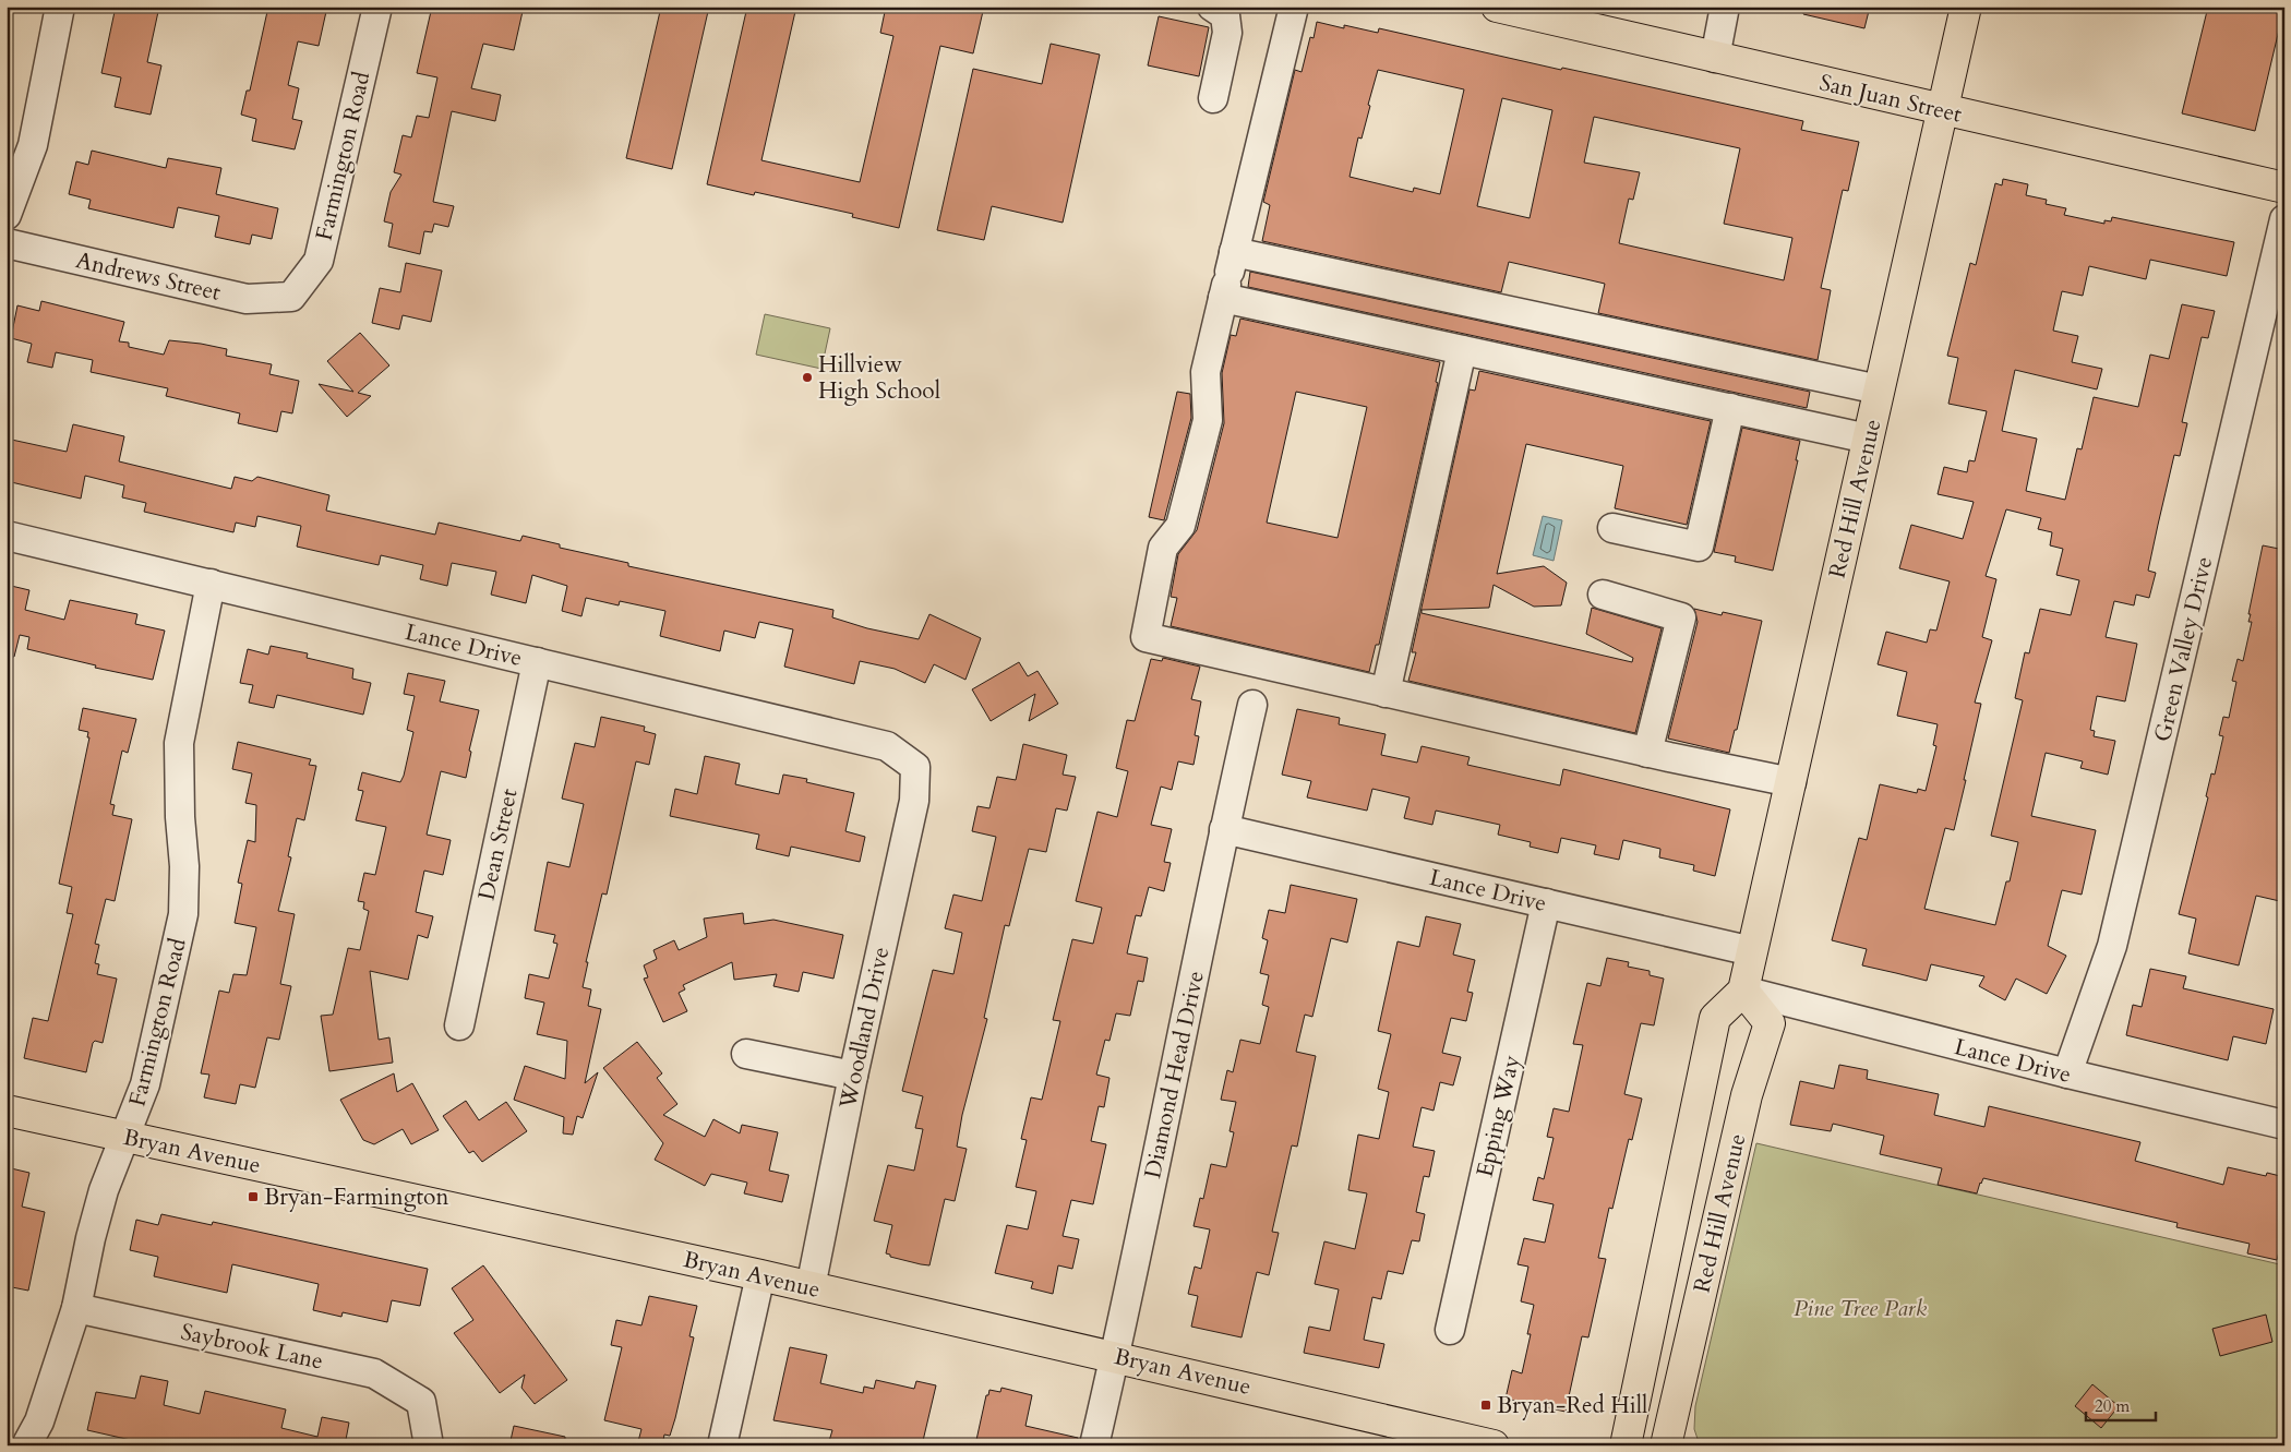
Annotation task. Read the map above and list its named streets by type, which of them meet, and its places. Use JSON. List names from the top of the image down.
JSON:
{
  "streets": {
    "main road": ["San Juan Street", "Red Hill Avenue", "Bryan Avenue"],
    "street": [
      "Farmington Road",
      "Andrews Street",
      "Lance Drive",
      "Green Valley Drive",
      "Dean Street",
      "Woodland Drive",
      "Diamond Head Drive",
      "Epping Way",
      "Saybrook Lane"
    ]
  },
  "crossings": [
    ["San Juan Street", "Red Hill Avenue"],
    ["Farmington Road", "Andrews Street"],
    ["Farmington Road", "Lance Drive"],
    ["Farmington Road", "Bryan Avenue"],
    ["Farmington Road", "Saybrook Lane"],
    ["Red Hill Avenue", "Lance Drive"],
    ["Lance Drive", "Green Valley Drive"],
    ["Lance Drive", "Dean Street"],
    ["Lance Drive", "Woodland Drive"],
    ["Lance Drive", "Diamond Head Drive"],
    ["Lance Drive", "Epping Way"],
    ["Woodland Drive", "Bryan Avenue"],
    ["Diamond Head Drive", "Bryan Avenue"]
  ],
  "parks": ["Pine Tree Park"],
  "places": {
    "other": ["Hillview High School"],
    "transit": ["Bryan-Farmington", "Bryan-Red Hill"]
  },
  "scale_bar": "20 m"
}
